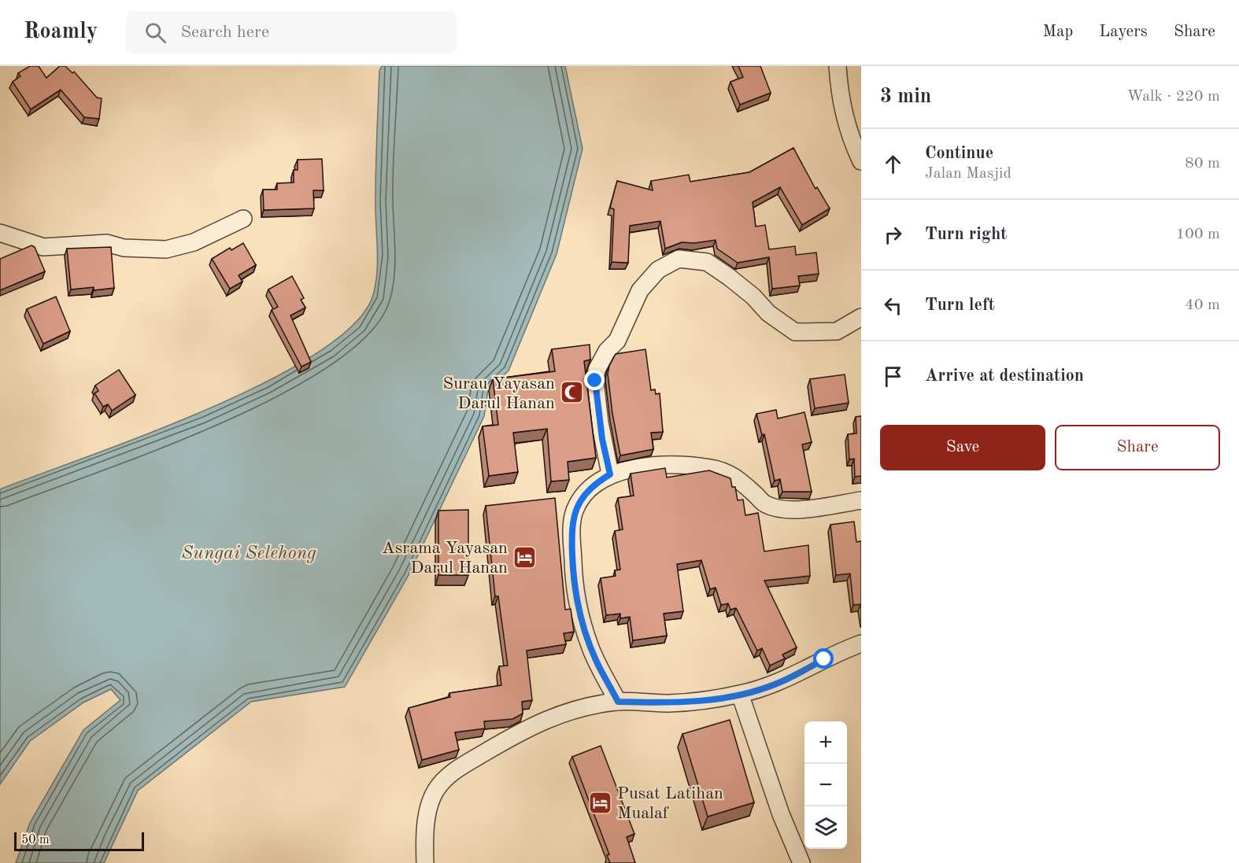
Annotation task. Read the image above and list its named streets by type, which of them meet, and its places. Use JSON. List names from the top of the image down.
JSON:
{
  "water": ["Sungai Selehong"],
  "places": {
    "mosque": ["Surau Yayasan Darul Hanan"],
    "hotel": ["Asrama Yayasan Darul Hanan", "Pusat Latihan Mualaf"]
  },
  "scale_bar": "50 m",
  "page": {
    "header": "Roamly",
    "search": "Search here",
    "nav": ["Map", "Layers", "Share"],
    "heading": ["3 min", "Walk · 220 m"],
    "list": [
      ["Continue", "Jalan Masjid", "80 m"],
      ["Turn right", "100 m"],
      ["Turn left", "40 m"],
      "Arrive at destination"
    ],
    "buttons": ["Save", "Share"],
    "map_buttons": ["+", "−"],
    "scale": "50 m"
  }
}
